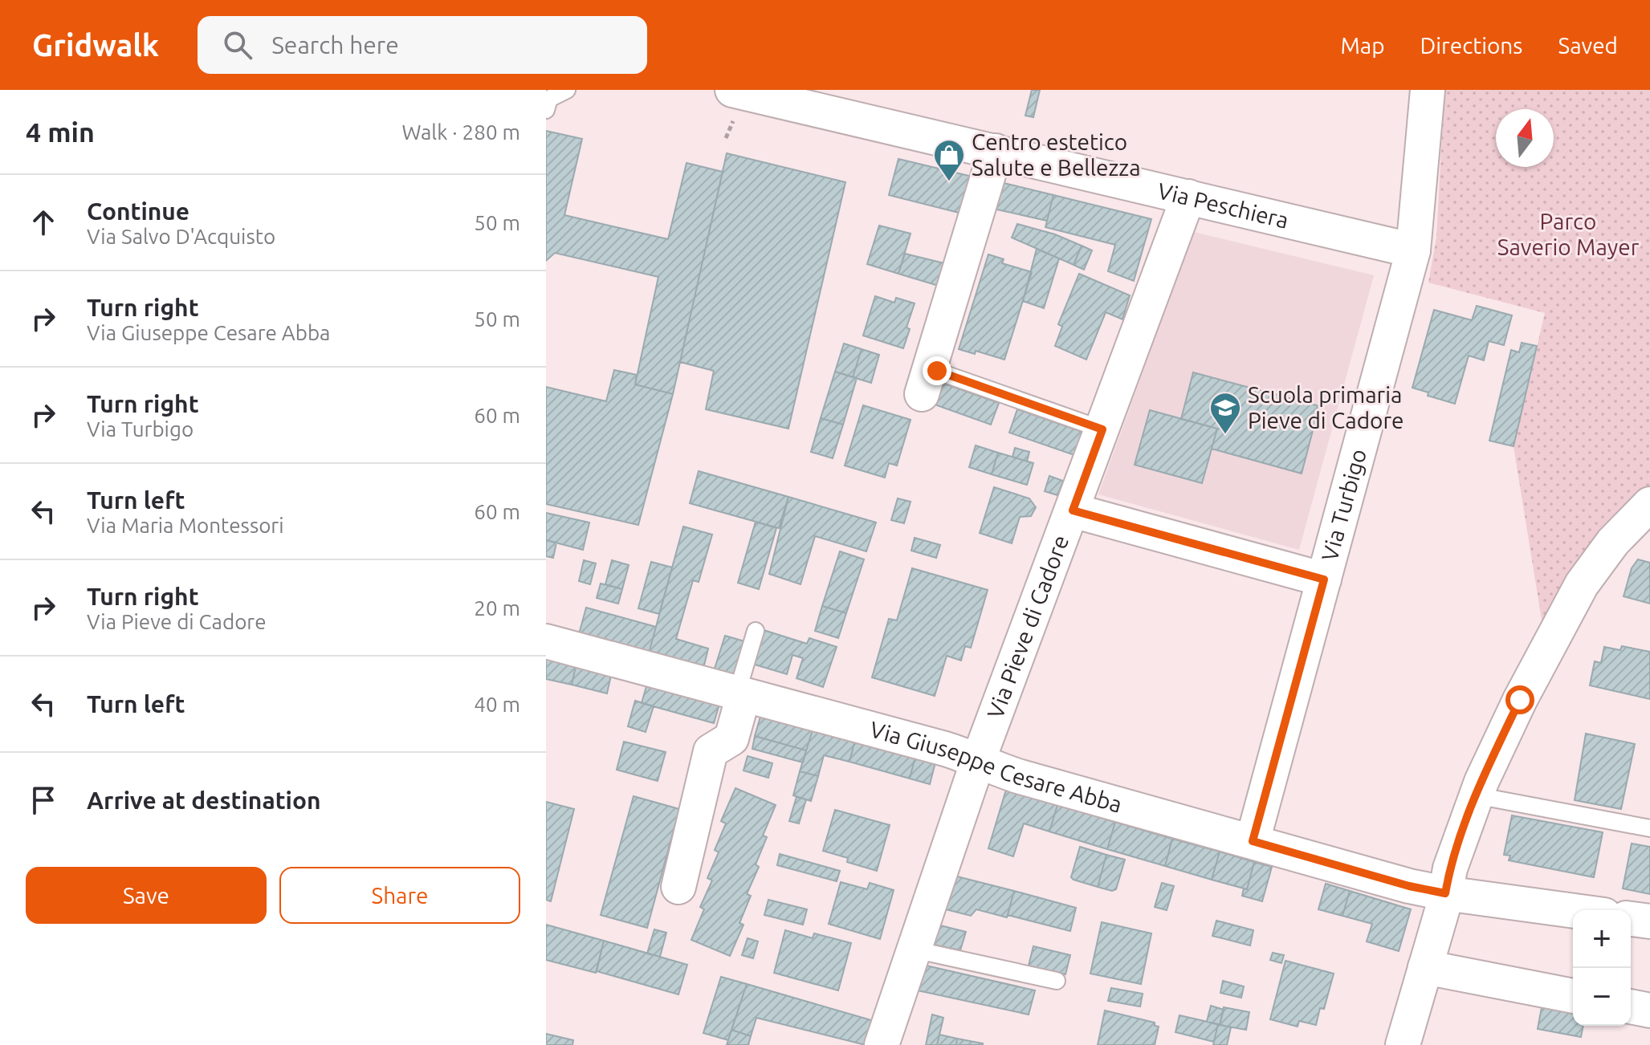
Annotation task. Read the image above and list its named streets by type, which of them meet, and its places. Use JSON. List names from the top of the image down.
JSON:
{
  "streets": {
    "street": [
      "Via Peschiera",
      "Via Turbigo",
      "Via Pieve di Cadore",
      "Via Giuseppe Cesare Abba"
    ]
  },
  "crossings": [
    ["Via Peschiera", "Via Turbigo"],
    ["Via Peschiera", "Via Pieve di Cadore"],
    ["Via Turbigo", "Via Giuseppe Cesare Abba"],
    ["Via Pieve di Cadore", "Via Giuseppe Cesare Abba"]
  ],
  "parks": ["Parco Saverio Mayer"],
  "places": {
    "shop": ["Centro estetico Salute e Bellezza"],
    "school or university": ["Scuola primaria Pieve di Cadore"]
  },
  "north": "top",
  "page": {
    "header": "Gridwalk",
    "search": "Search here",
    "nav": ["Map", "Directions", "Saved"],
    "heading": ["4 min", "Walk · 280 m"],
    "list": [
      ["Continue", "Via Salvo D'Acquisto", "50 m"],
      ["Turn right", "Via Giuseppe Cesare Abba", "50 m"],
      ["Turn right", "Via Turbigo", "60 m"],
      ["Turn left", "Via Maria Montessori", "60 m"],
      ["Turn right", "Via Pieve di Cadore", "20 m"],
      ["Turn left", "40 m"],
      "Arrive at destination"
    ],
    "buttons": ["Save", "Share"],
    "map_buttons": ["+", "−"]
  }
}
